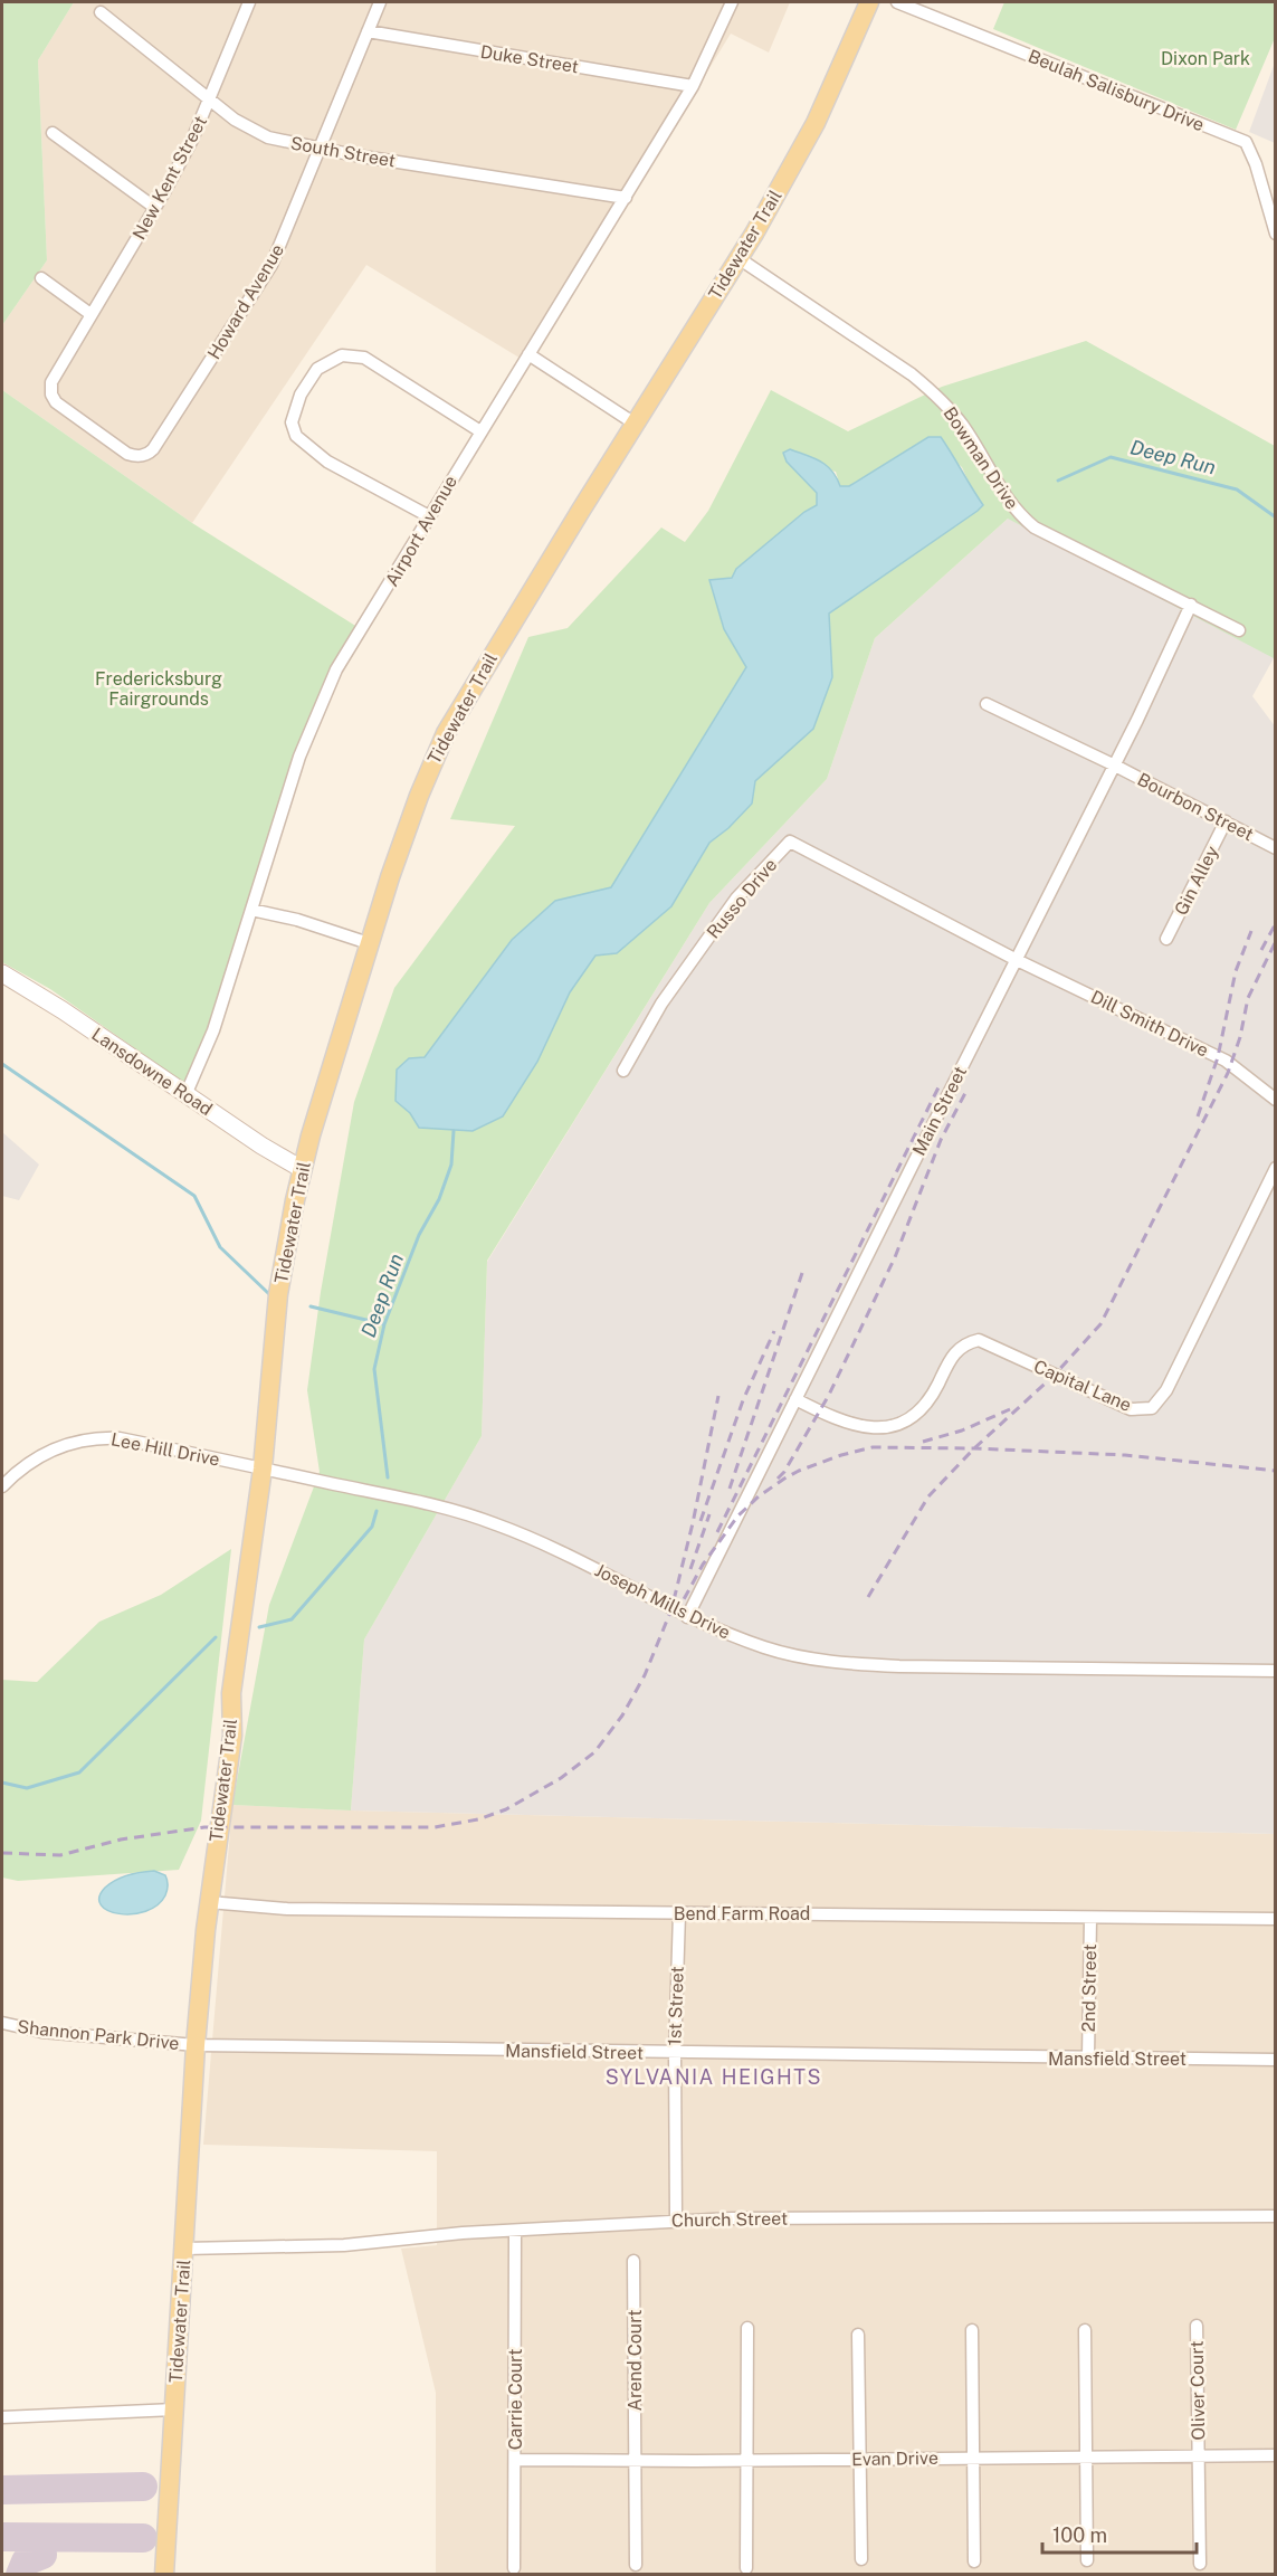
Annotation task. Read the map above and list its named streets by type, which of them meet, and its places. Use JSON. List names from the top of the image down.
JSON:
{
  "streets": {
    "main road": ["Tidewater Trail", "Lansdowne Road"],
    "street": [
      "Duke Street",
      "Beulah Salisbury Drive",
      "South Street",
      "New Kent Street",
      "Howard Avenue",
      "Bowman Drive",
      "Airport Avenue",
      "Bourbon Street",
      "Gin Alley",
      "Russo Drive",
      "Dill Smith Drive",
      "Main Street",
      "Capital Lane",
      "Lee Hill Drive",
      "Joseph Mills Drive",
      "Bend Farm Road",
      "2nd Street",
      "1st Street",
      "Shannon Park Drive",
      "Mansfield Street",
      "Church Street",
      "Arend Court",
      "Oliver Court",
      "Carrie Court",
      "Evan Drive"
    ]
  },
  "crossings": [
    ["Duke Street", "Howard Avenue"],
    ["Duke Street", "Airport Avenue"],
    ["South Street", "New Kent Street"],
    ["South Street", "Howard Avenue"],
    ["South Street", "Airport Avenue"],
    ["New Kent Street", "Howard Avenue"],
    ["Tidewater Trail", "Bowman Drive"],
    ["Tidewater Trail", "Lansdowne Road"],
    ["Tidewater Trail", "Lee Hill Drive"],
    ["Tidewater Trail", "Joseph Mills Drive"],
    ["Tidewater Trail", "Bend Farm Road"],
    ["Tidewater Trail", "Shannon Park Drive"],
    ["Tidewater Trail", "Mansfield Street"],
    ["Tidewater Trail", "Church Street"],
    ["Bowman Drive", "Main Street"],
    ["Airport Avenue", "Lansdowne Road"],
    ["Bourbon Street", "Gin Alley"],
    ["Bourbon Street", "Main Street"],
    ["Russo Drive", "Dill Smith Drive"],
    ["Russo Drive", "Main Street"],
    ["Dill Smith Drive", "Main Street"],
    ["Main Street", "Capital Lane"],
    ["Main Street", "Joseph Mills Drive"],
    ["Lee Hill Drive", "Joseph Mills Drive"],
    ["Bend Farm Road", "2nd Street"],
    ["Bend Farm Road", "1st Street"],
    ["2nd Street", "Mansfield Street"],
    ["1st Street", "Mansfield Street"],
    ["1st Street", "Church Street"],
    ["Shannon Park Drive", "Mansfield Street"],
    ["Church Street", "Carrie Court"],
    ["Arend Court", "Evan Drive"],
    ["Oliver Court", "Evan Drive"],
    ["Carrie Court", "Evan Drive"]
  ],
  "districts": ["SYLVANIA HEIGHTS"],
  "water": ["Deep Run"],
  "parks": ["Dixon Park", "Fredericksburg Fairgrounds"],
  "scale_bar": "100 m"
}
